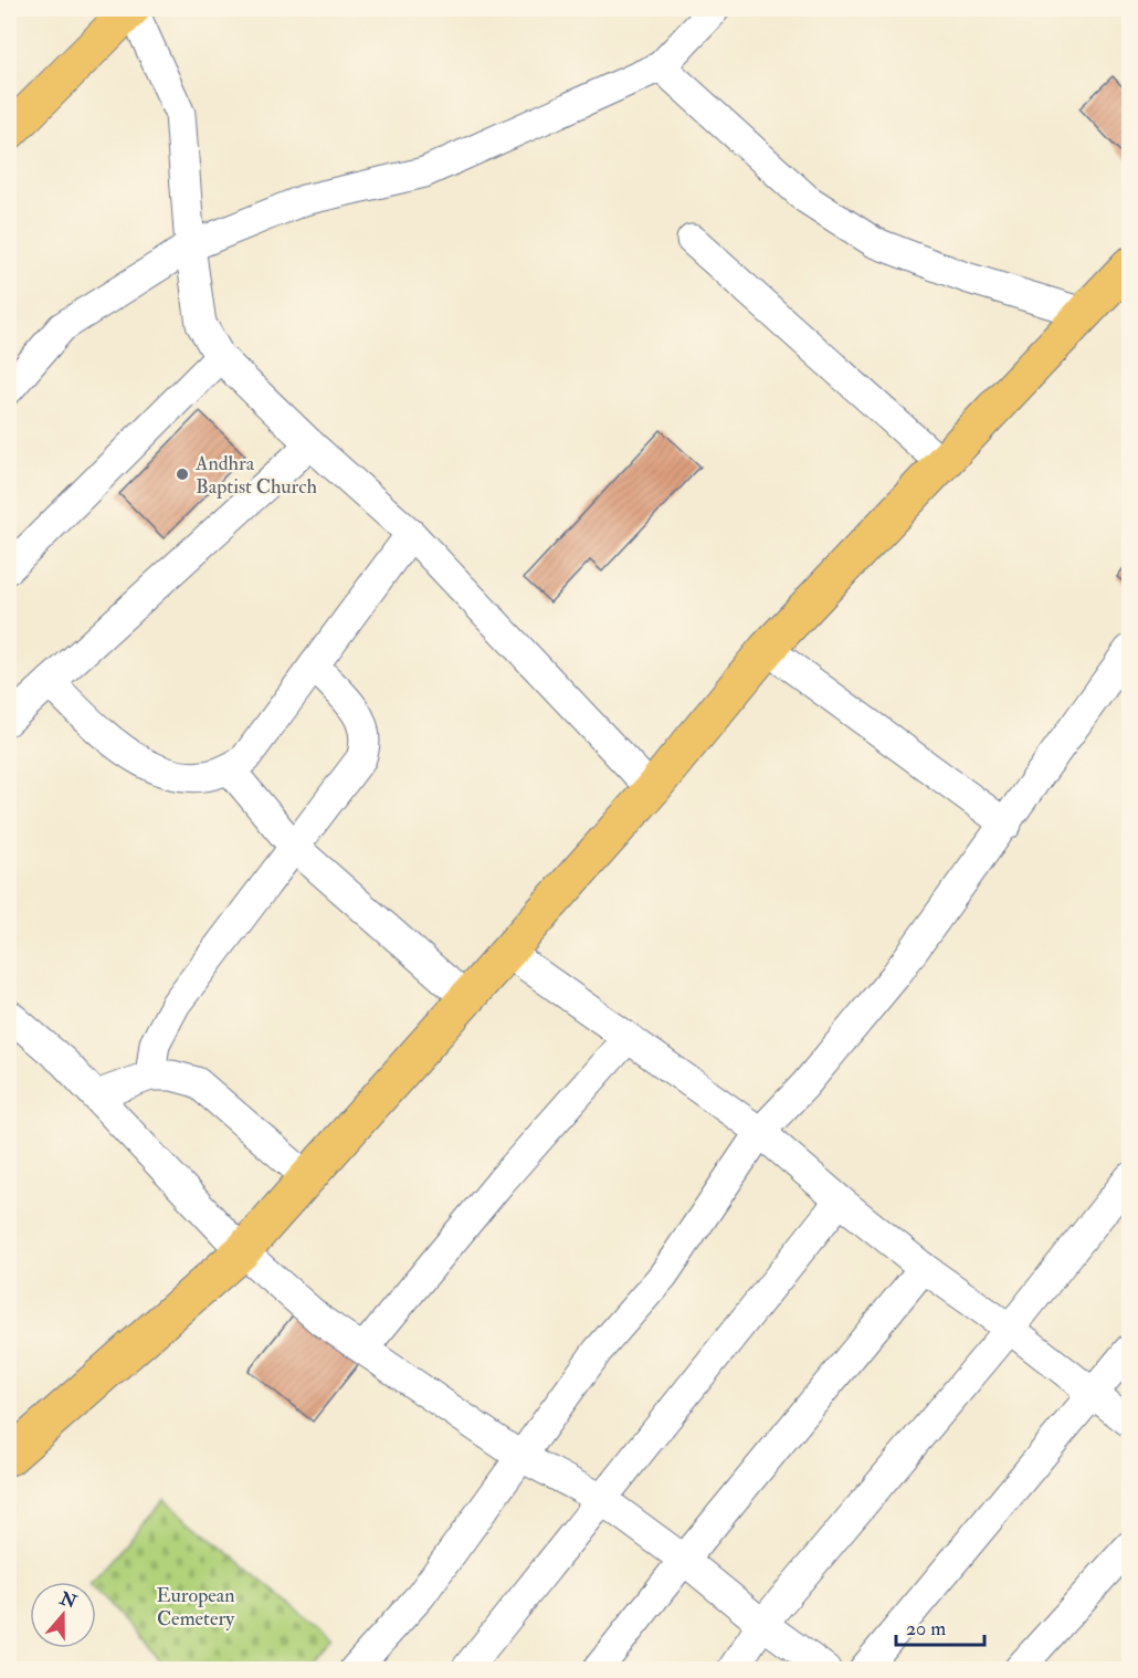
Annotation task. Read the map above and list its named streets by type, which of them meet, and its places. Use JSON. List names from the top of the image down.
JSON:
{
  "parks": ["European Cemetery"],
  "places": ["Andhra Baptist Church"],
  "scale_bar": "20 m",
  "north": "top"
}
